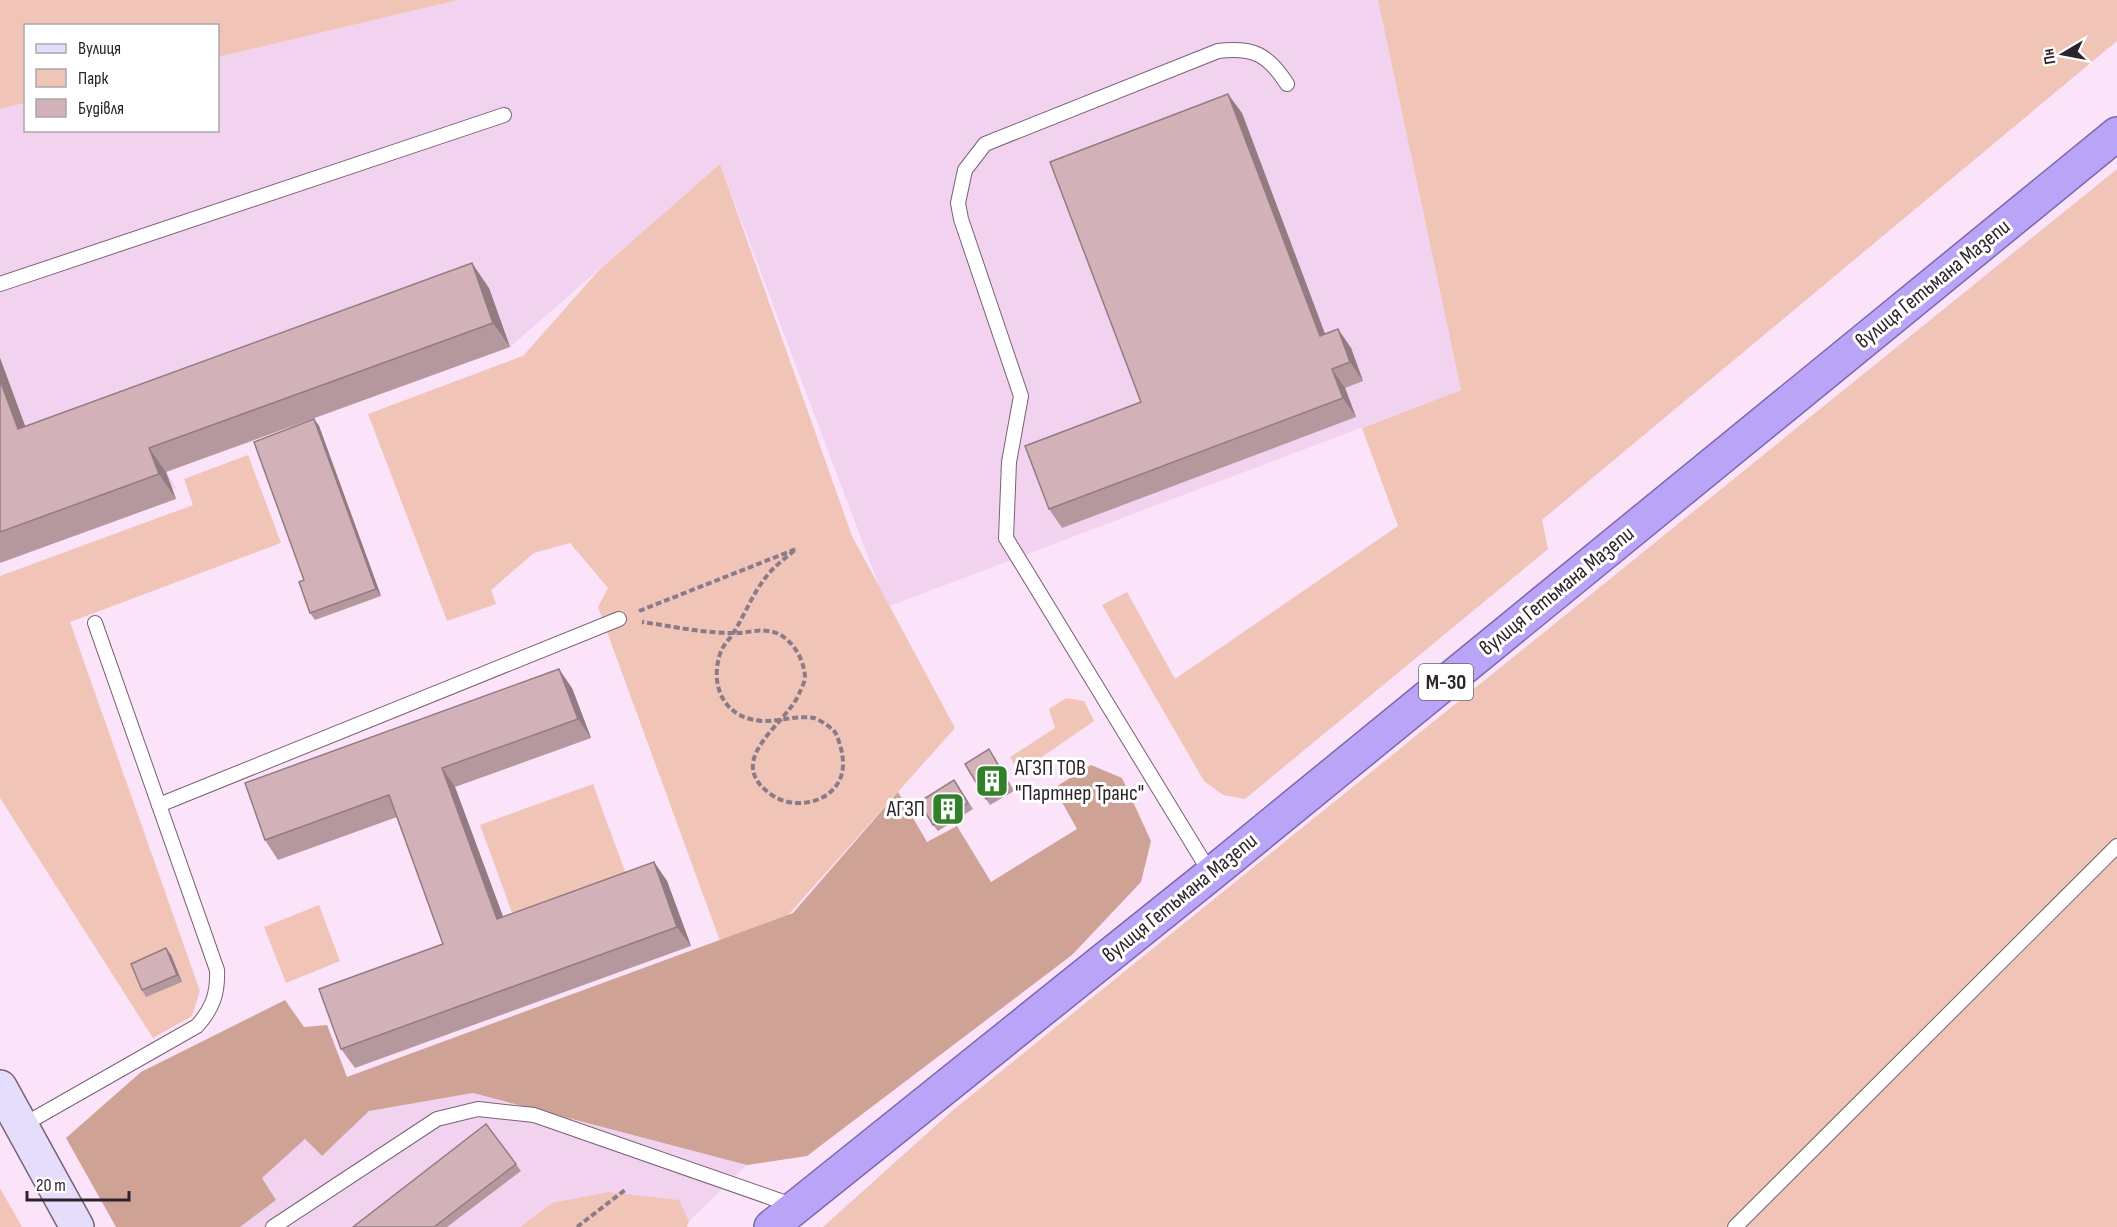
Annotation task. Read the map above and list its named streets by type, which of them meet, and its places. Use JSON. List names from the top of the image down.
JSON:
{
  "streets": {
    "highway": ["вулиця Гетьмана Мазепи", "М-30"]
  },
  "places": {
    "building": ["АГЗП ТОВ \"Партнер Транс\"", "АГЗП"]
  },
  "legend": ["Вулиця", "Парк", "Будівля"],
  "scale_bar": "20 m",
  "north": "left"
}
